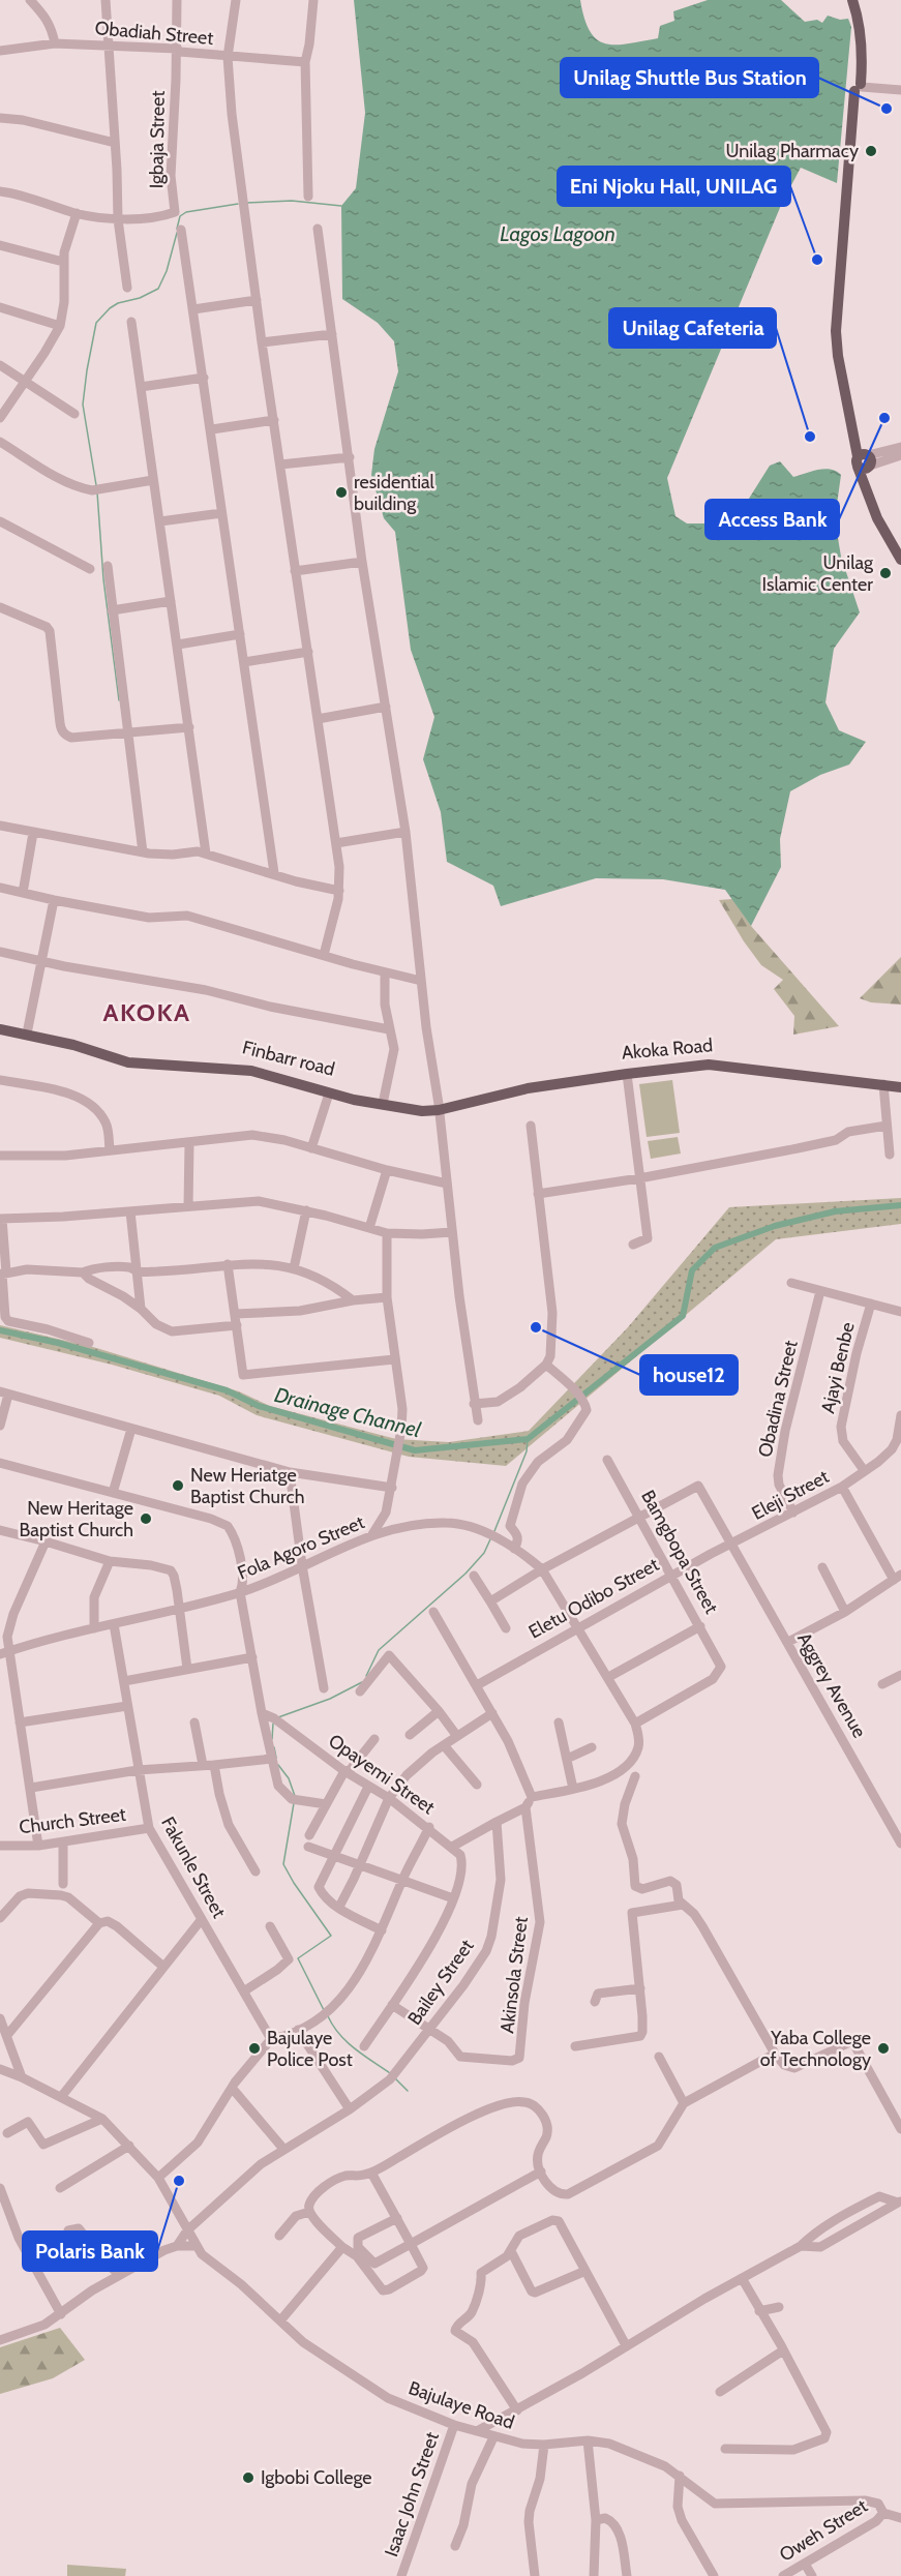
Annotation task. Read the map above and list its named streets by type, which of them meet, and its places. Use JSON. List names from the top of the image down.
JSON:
{
  "streets": {
    "main road": ["Akoka Road", "Finbarr road"],
    "street": [
      "Obadiah Street",
      "Igbaja Street",
      "Ajayi Benbe",
      "Obadina Street",
      "Eleji Street",
      "Fola Agoro Street",
      "Bamgbopa Street",
      "Eletu Odibo Street",
      "Aggrey Avenue",
      "Opayemi Street",
      "Church Street",
      "Fakunle Street",
      "Akinsola Street",
      "Bailey Street",
      "Bajulaye Road",
      "Isaac John Street",
      "Oweh Street"
    ]
  },
  "crossings": [
    ["Obadiah Street", "Igbaja Street"],
    ["Ajayi Benbe", "Eleji Street"],
    ["Obadina Street", "Eleji Street"],
    ["Eleji Street", "Eletu Odibo Street"],
    ["Eleji Street", "Aggrey Avenue"],
    ["Fola Agoro Street", "Bamgbopa Street"],
    ["Fola Agoro Street", "Eletu Odibo Street"],
    ["Fola Agoro Street", "Fakunle Street"],
    ["Bamgbopa Street", "Eletu Odibo Street"],
    ["Bamgbopa Street", "Aggrey Avenue"],
    ["Eletu Odibo Street", "Aggrey Avenue"],
    ["Church Street", "Fakunle Street"],
    ["Akinsola Street", "Bailey Street"],
    ["Bailey Street", "Bajulaye Road"],
    ["Bajulaye Road", "Isaac John Street"],
    ["Bajulaye Road", "Oweh Street"]
  ],
  "districts": ["AKOKA"],
  "water": ["Lagos Lagoon", "Drainage Channel"],
  "places": [
    "Unilag Shuttle Bus Station",
    "Unilag Pharmacy",
    "Eni Njoku Hall, UNILAG",
    "Access Bank",
    "Unilag Cafeteria",
    "residential building",
    "Unilag Islamic Center",
    "house12",
    "New Heriatge Baptist Church",
    "New Heritage Baptist Church",
    "Bajulaye Police Post",
    "Yaba College of Technology",
    "Polaris Bank",
    "Igbobi College"
  ]
}
